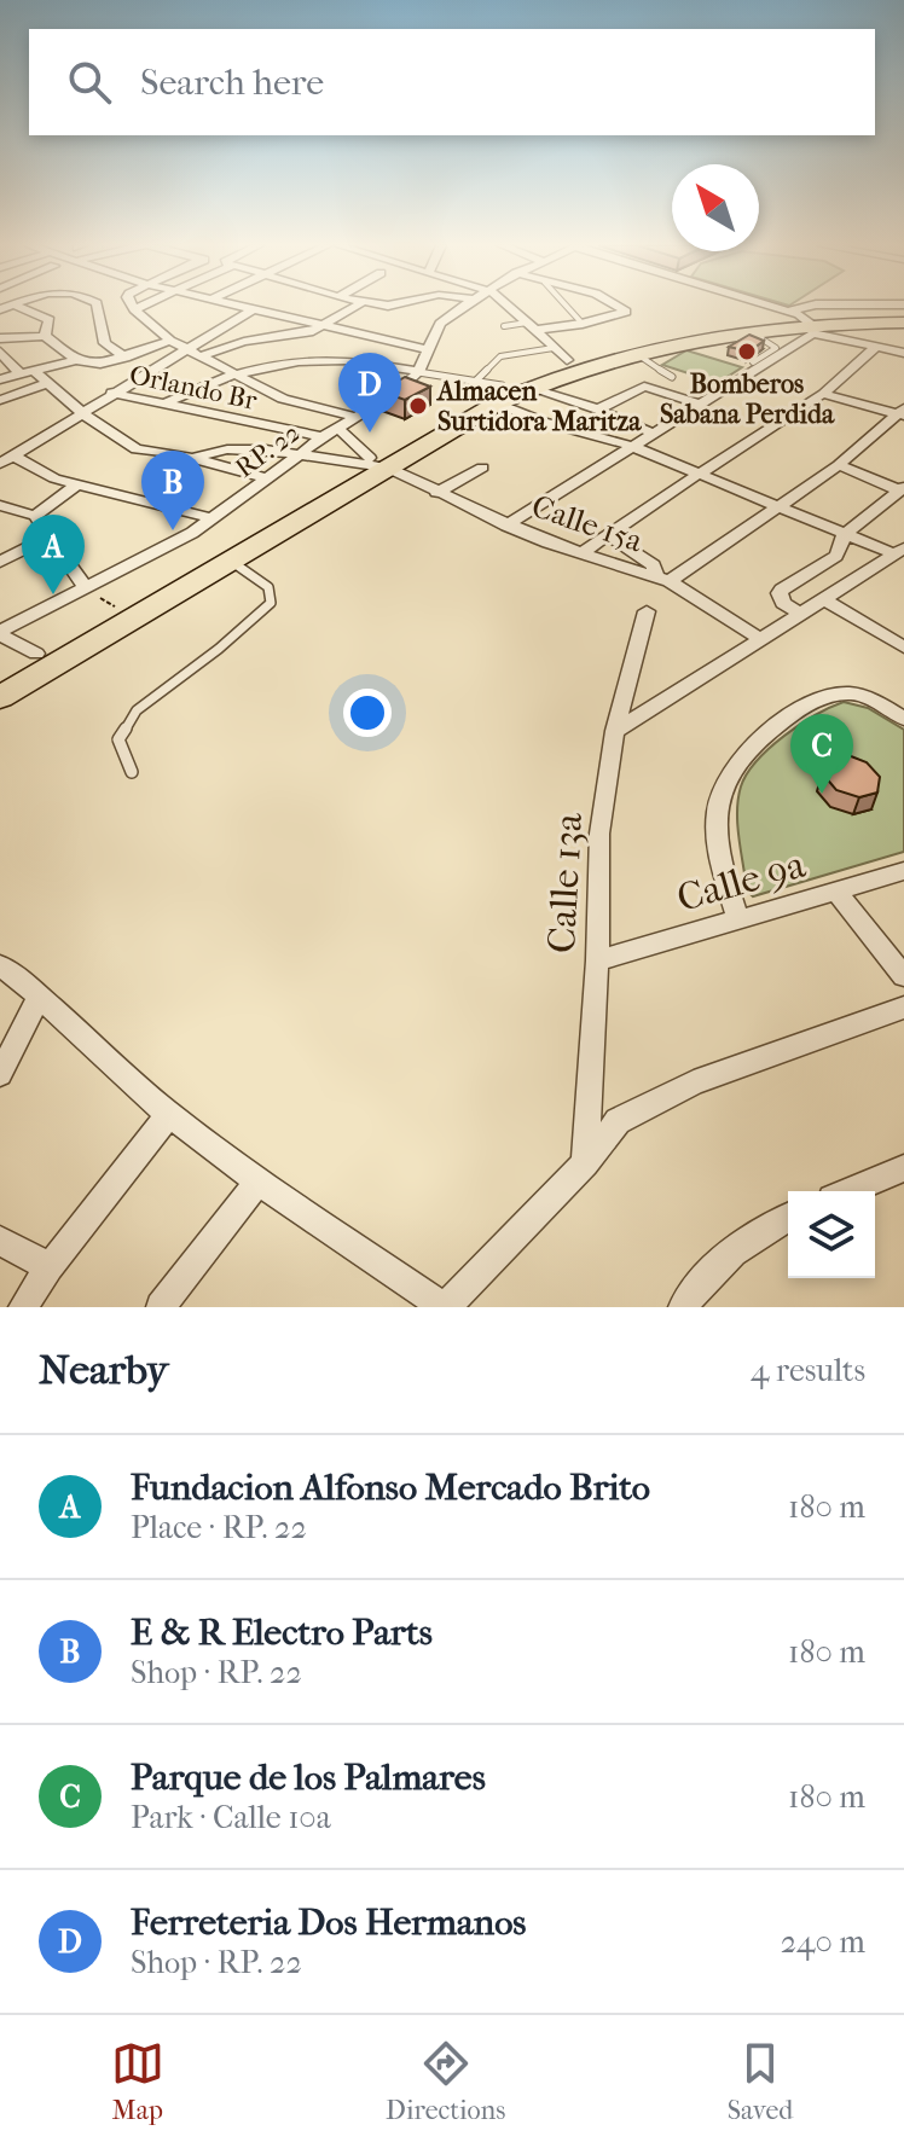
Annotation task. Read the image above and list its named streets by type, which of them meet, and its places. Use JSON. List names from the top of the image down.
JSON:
{
  "streets": {
    "street": [
      "Orlando Br",
      "RP. 22",
      "Calle 15a",
      "Calle 9a",
      "Calle 13a"
    ]
  },
  "crossings": [
    ["Orlando Br", "RP. 22"],
    ["Calle 9a", "Calle 13a"]
  ],
  "places": ["Bomberos Sabana Perdida", "Almacen Surtidora Maritza"],
  "north": "top left",
  "page": {
    "search": "Search here",
    "pins": [
      "D",
      "B",
      "A",
      "C"
    ],
    "heading": ["Nearby", "4 results"],
    "list": [
      {
        "mark": "A",
        "name": "Fundacion Alfonso Mercado Brito",
        "note": "Place · RP. 22",
        "value": "180 m"
      },
      {
        "mark": "B",
        "name": "E & R Electro Parts",
        "note": "Shop · RP. 22",
        "value": "180 m"
      },
      {
        "mark": "C",
        "name": "Parque de los Palmares",
        "note": "Park · Calle 10a",
        "value": "180 m"
      },
      {
        "mark": "D",
        "name": "Ferreteria Dos Hermanos",
        "note": "Shop · RP. 22",
        "value": "240 m"
      }
    ],
    "nav": ["Map", "Directions", "Saved"]
  }
}
